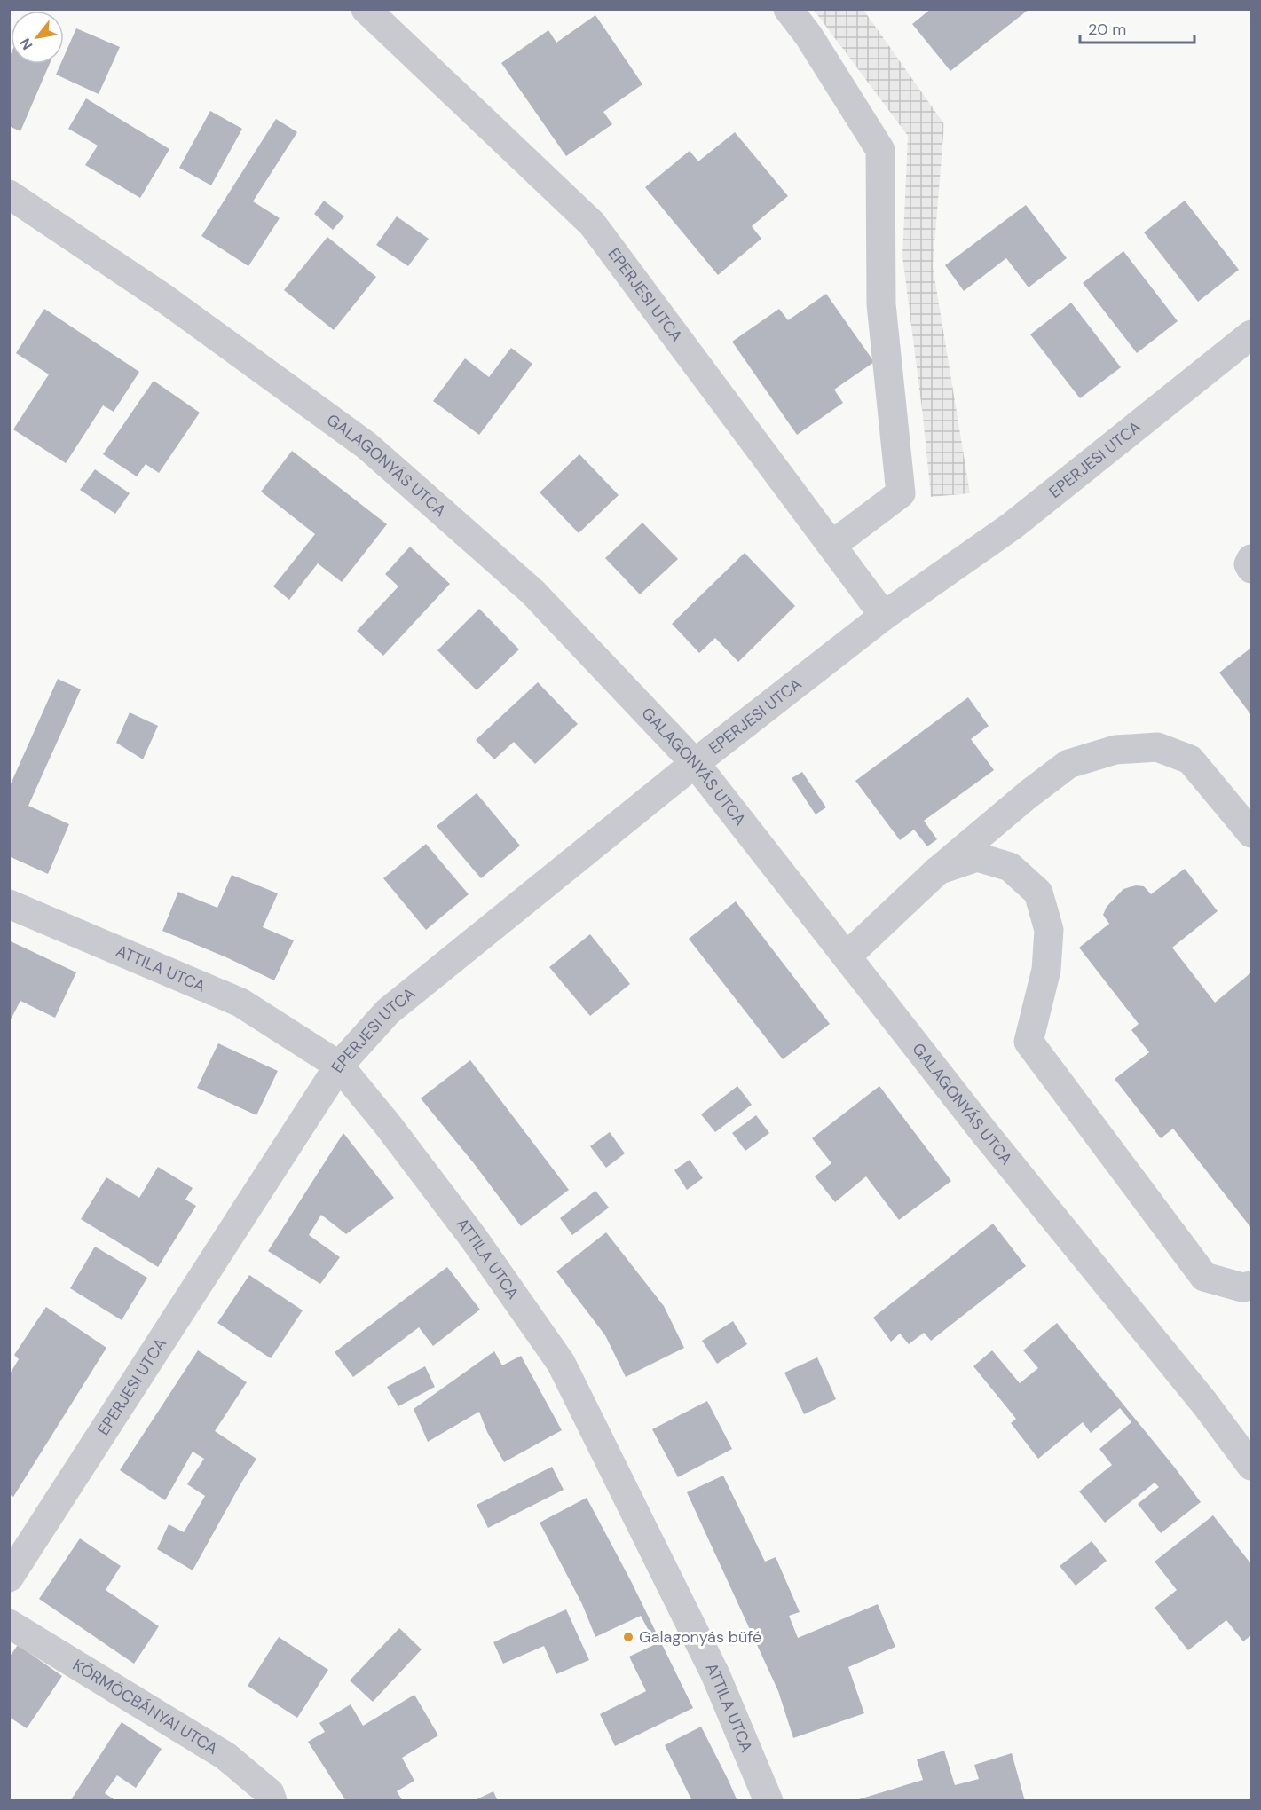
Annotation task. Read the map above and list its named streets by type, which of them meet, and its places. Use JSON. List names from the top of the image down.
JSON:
{
  "streets": {
    "street": [
      "EPERJESI UTCA",
      "GALAGONYÁS UTCA",
      "ATTILA UTCA",
      "KÖRMÖCBÁNYAI UTCA"
    ]
  },
  "crossings": [
    ["EPERJESI UTCA", "GALAGONYÁS UTCA"],
    ["EPERJESI UTCA", "ATTILA UTCA"]
  ],
  "places": ["Galagonyás büfé"],
  "scale_bar": "20 m",
  "north": "bottom left"
}
